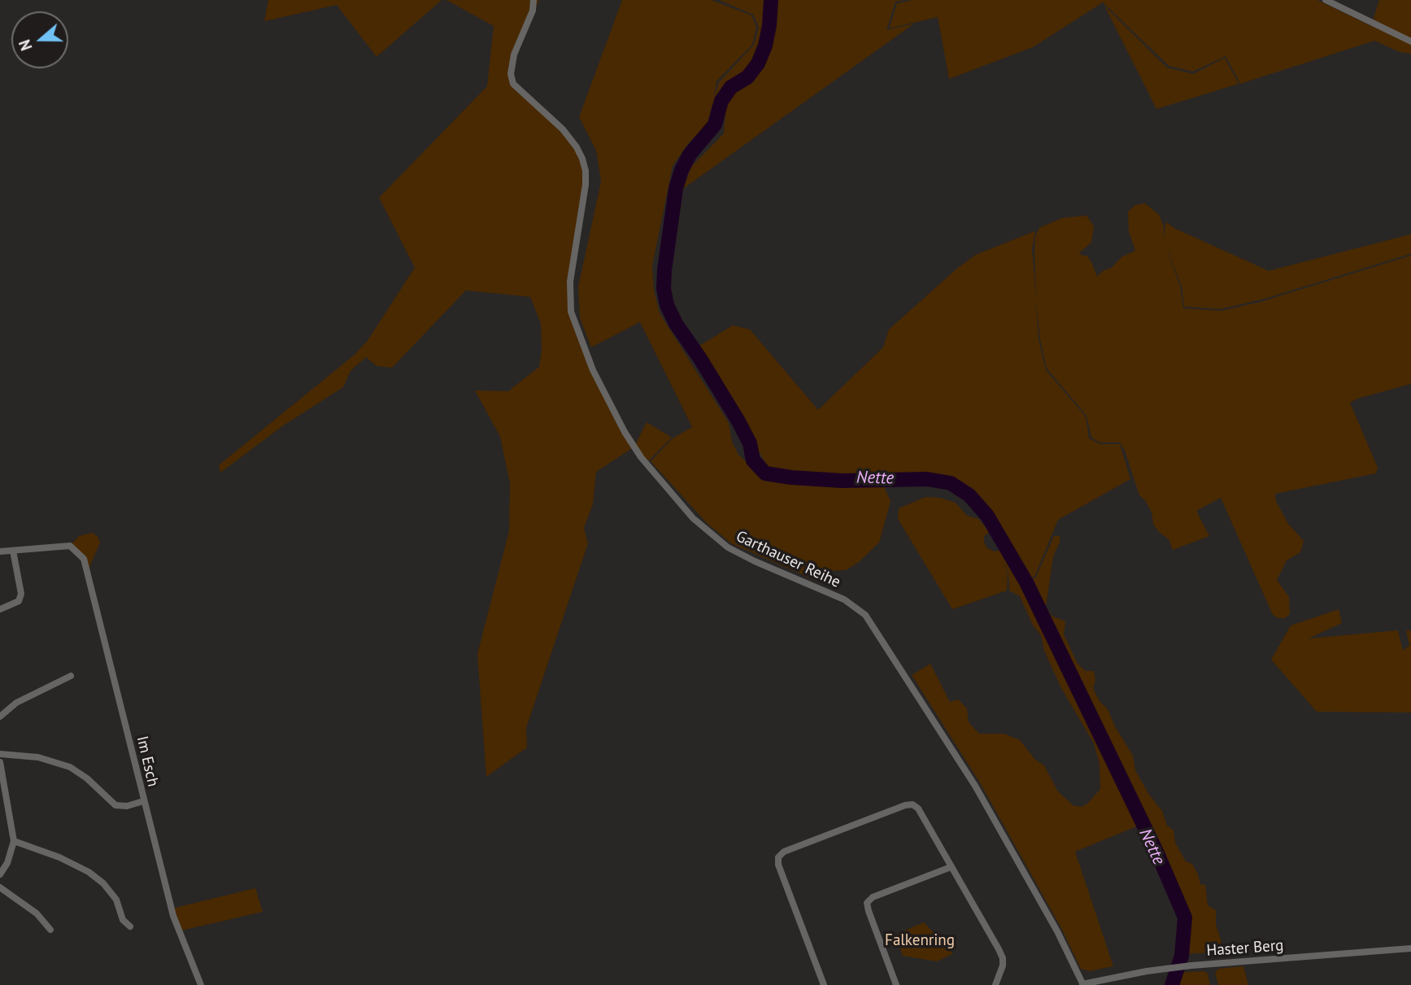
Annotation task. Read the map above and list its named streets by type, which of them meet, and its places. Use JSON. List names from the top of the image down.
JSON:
{
  "streets": {
    "street": ["Garthauser Reihe", "Im Esch", "Haster Berg"]
  },
  "crossings": [
    ["Garthauser Reihe", "Haster Berg"]
  ],
  "water": ["Nette"],
  "parks": ["Falkenring"],
  "north": "left"
}
